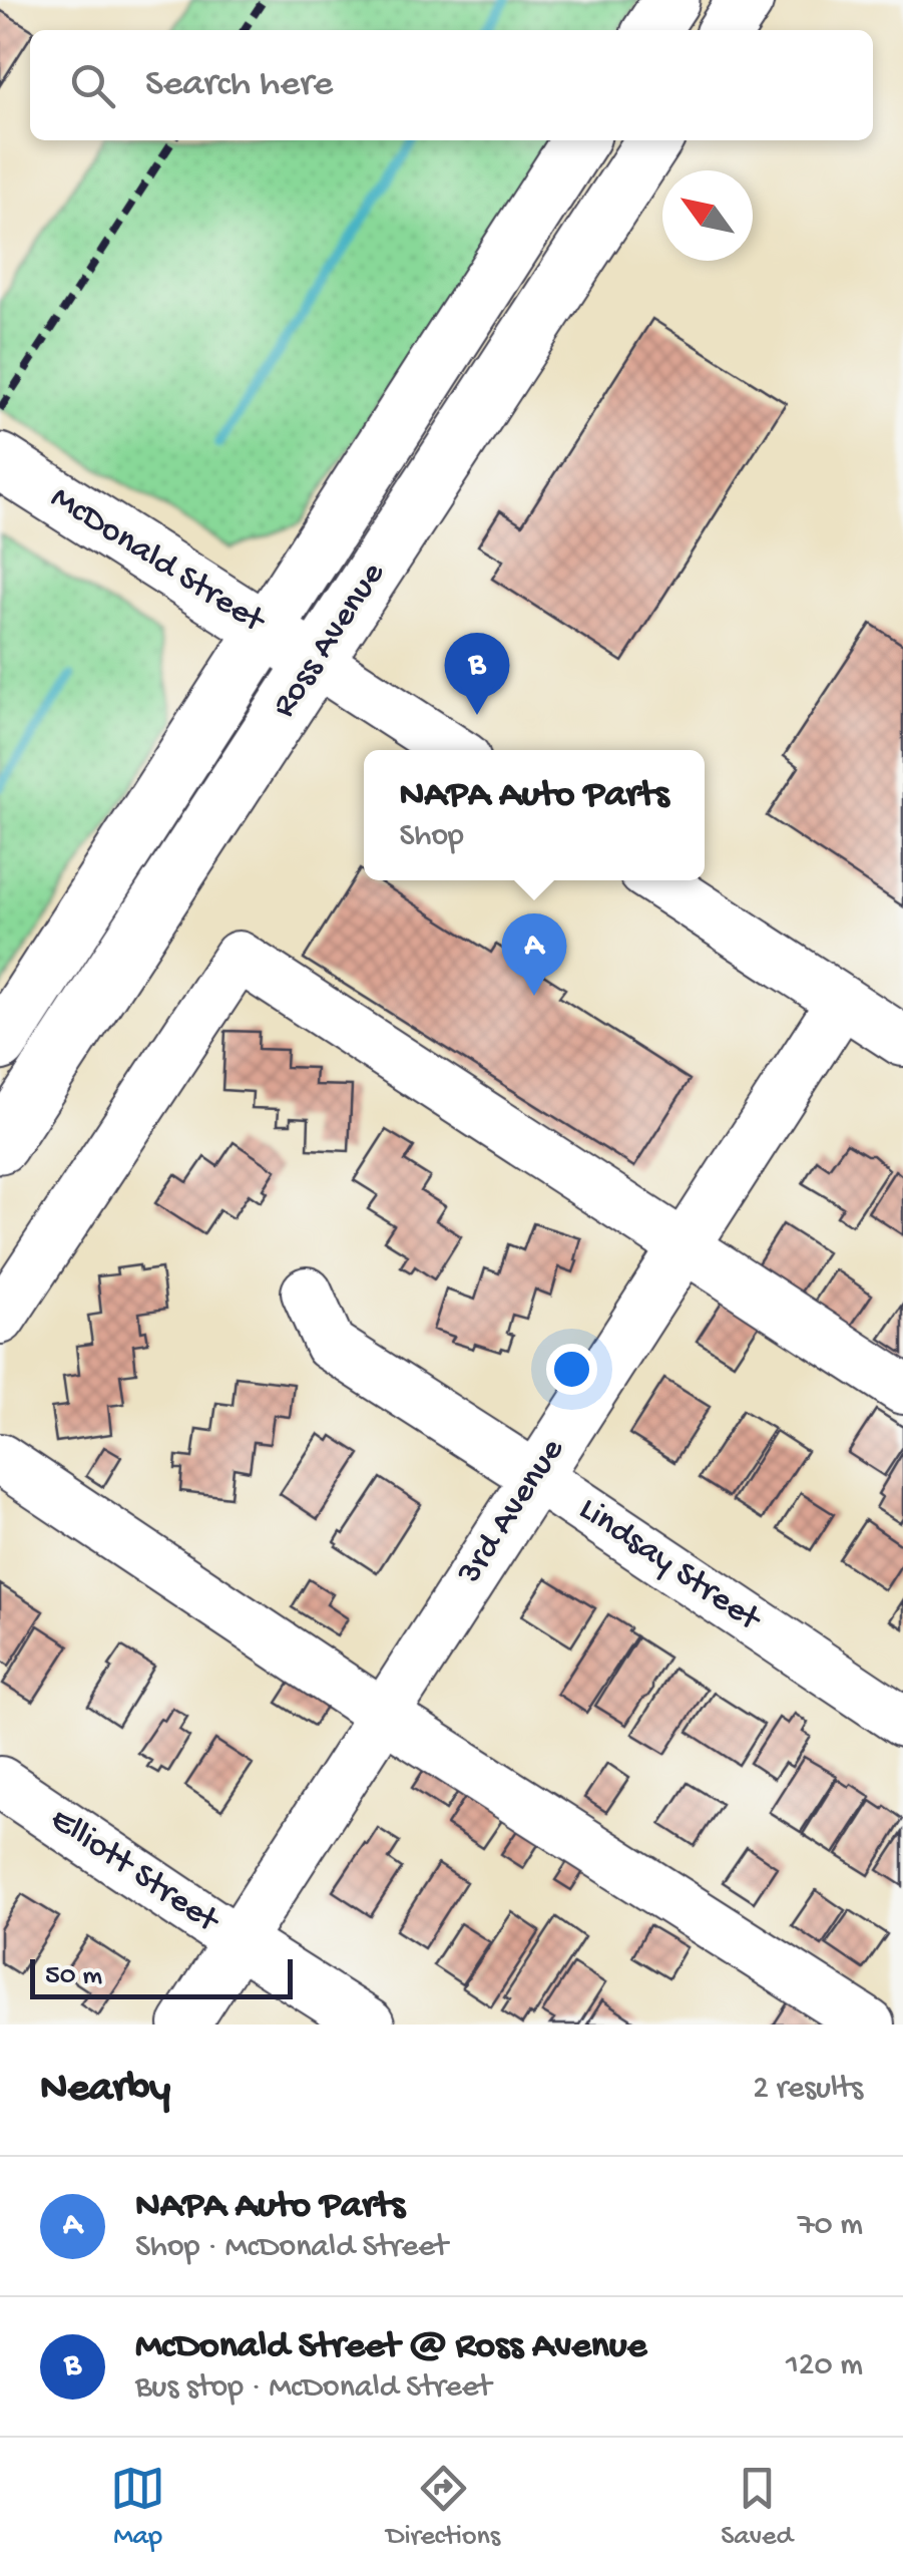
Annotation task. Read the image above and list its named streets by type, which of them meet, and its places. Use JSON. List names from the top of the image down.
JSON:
{
  "streets": {
    "main road": ["McDonald Street", "Ross Avenue"],
    "street": ["3rd Avenue", "Lindsay Street", "Elliott Street"]
  },
  "crossings": [
    ["McDonald Street", "Ross Avenue"],
    ["3rd Avenue", "Lindsay Street"],
    ["3rd Avenue", "Elliott Street"]
  ],
  "scale_bar": "50 m",
  "north": "top left",
  "page": {
    "search": "Search here",
    "pins": ["B", "A"],
    "popup": ["NAPA Auto Parts", "Shop"],
    "scale": "50 m",
    "heading": ["Nearby", "2 results"],
    "list": [
      {
        "mark": "A",
        "name": "NAPA Auto Parts",
        "note": "Shop · McDonald Street",
        "value": "70 m"
      },
      {
        "mark": "B",
        "name": "McDonald Street @ Ross Avenue",
        "note": "Bus stop · McDonald Street",
        "value": "120 m"
      }
    ],
    "nav": ["Map", "Directions", "Saved"]
  }
}
